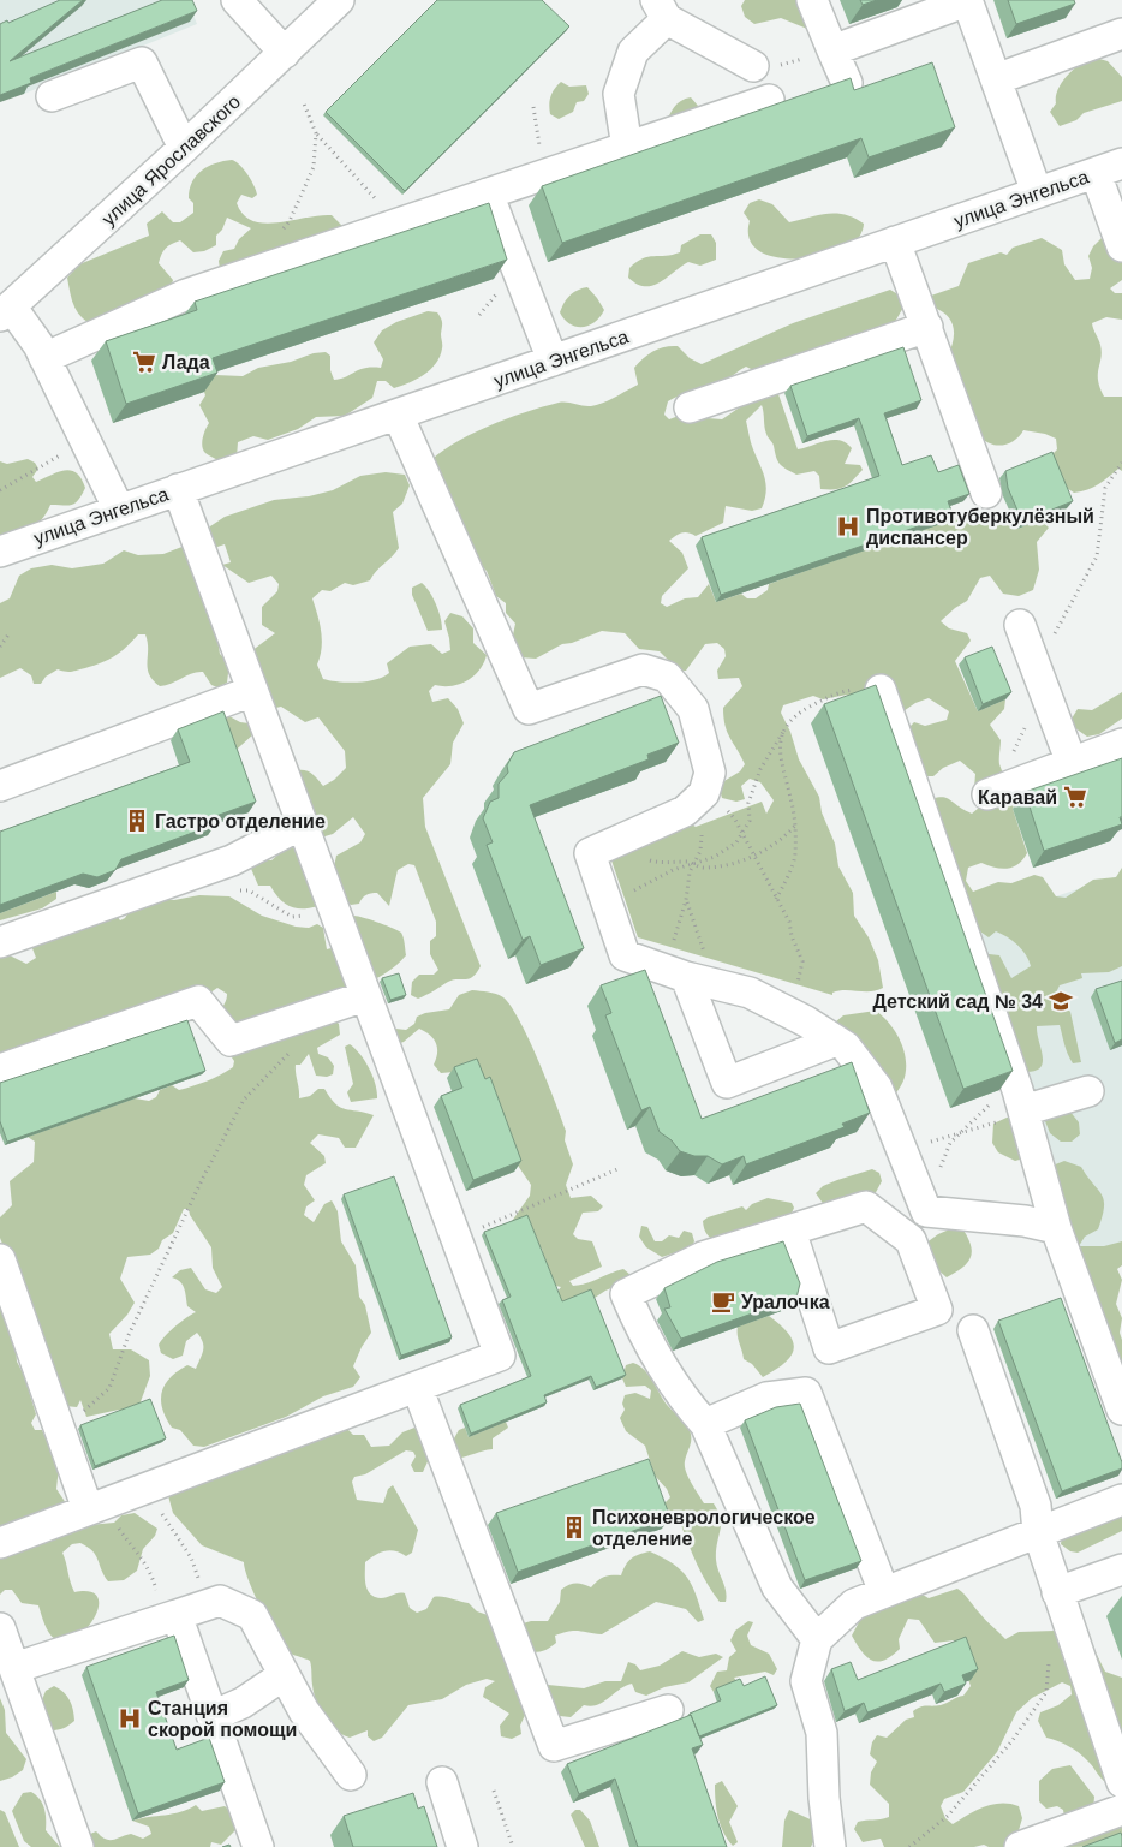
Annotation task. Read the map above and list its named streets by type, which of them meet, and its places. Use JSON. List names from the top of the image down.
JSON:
{
  "streets": {
    "street": ["улица Ярославского", "улица Энгельса"]
  },
  "places": {
    "supermarket": ["Лада", "Каравай"],
    "hospital": ["Противотуберкулёзный диспансер", "Станция скорой помощи"],
    "building": ["Гастро отделение", "Психоневрологическое отделение"],
    "school or university": ["Детский сад № 34"],
    "cafe": ["Уралочка"]
  }
}
